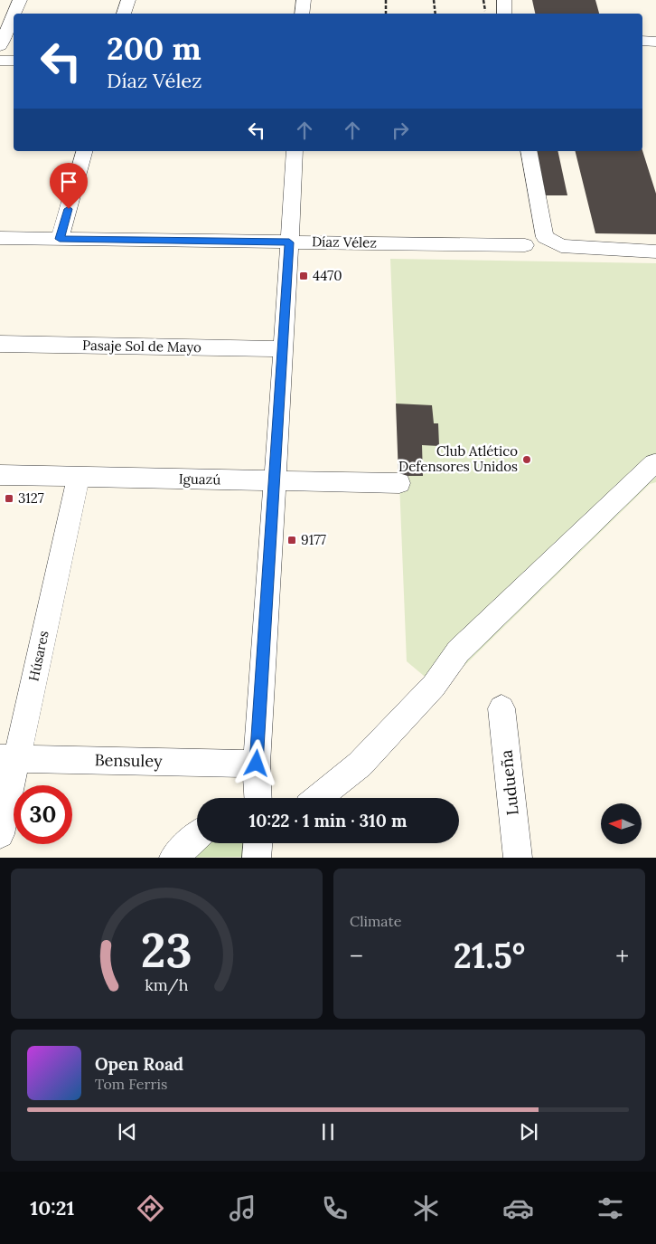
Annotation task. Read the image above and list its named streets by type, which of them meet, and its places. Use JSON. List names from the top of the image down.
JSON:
{
  "streets": {
    "street": [
      "Díaz Vélez",
      "Pasaje Sol de Mayo",
      "Iguazú",
      "Húsares",
      "Bensuley",
      "Ludueña"
    ]
  },
  "crossings": [
    ["Iguazú", "Húsares"],
    ["Húsares", "Bensuley"]
  ],
  "places": {
    "transit": ["4470", "3127", "9177"],
    "other": ["Club Atlético Defensores Unidos"]
  },
  "north": "left",
  "page": {
    "turn": ["200 m", "Díaz Vélez"],
    "limit": "30",
    "trip": "10:22 · 1 min · 310 m",
    "tile": "Climate",
    "heat": ["−", "21.5°", "+"],
    "song": ["Open Road", "Tom Ferris"],
    "tabs": "10:21",
    "gauge": ["23", "km/h"]
  }
}
